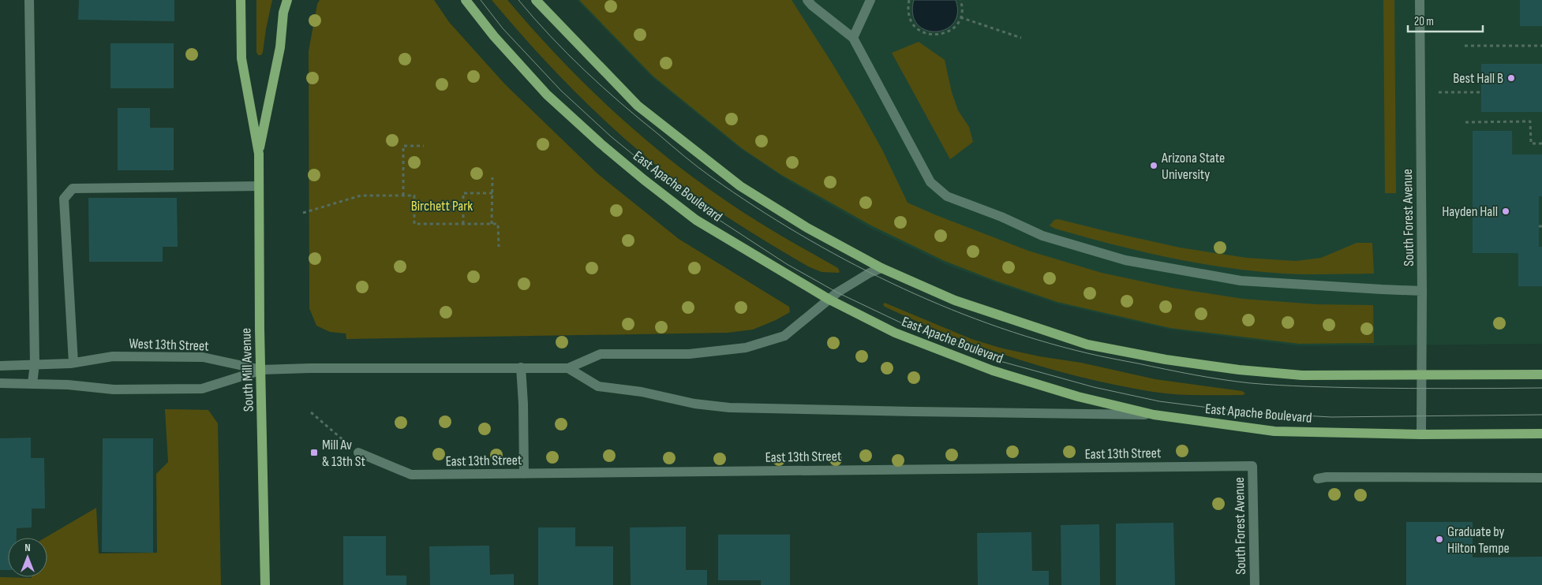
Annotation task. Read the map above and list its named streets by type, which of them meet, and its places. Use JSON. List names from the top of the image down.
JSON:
{
  "streets": {
    "main road": ["East Apache Boulevard", "South Mill Avenue"],
    "street": ["South Forest Avenue", "West 13th Street", "East 13th Street"]
  },
  "crossings": [
    ["East Apache Boulevard", "South Forest Avenue"],
    ["South Forest Avenue", "East 13th Street"],
    ["West 13th Street", "South Mill Avenue"]
  ],
  "parks": ["Birchett Park"],
  "places": {
    "other": [
      "Best Hall B",
      "Arizona State University",
      "Hayden Hall",
      "Graduate by Hilton Tempe"
    ],
    "transit": ["Mill Av & 13th St"]
  },
  "scale_bar": "20 m",
  "north": "top"
}
